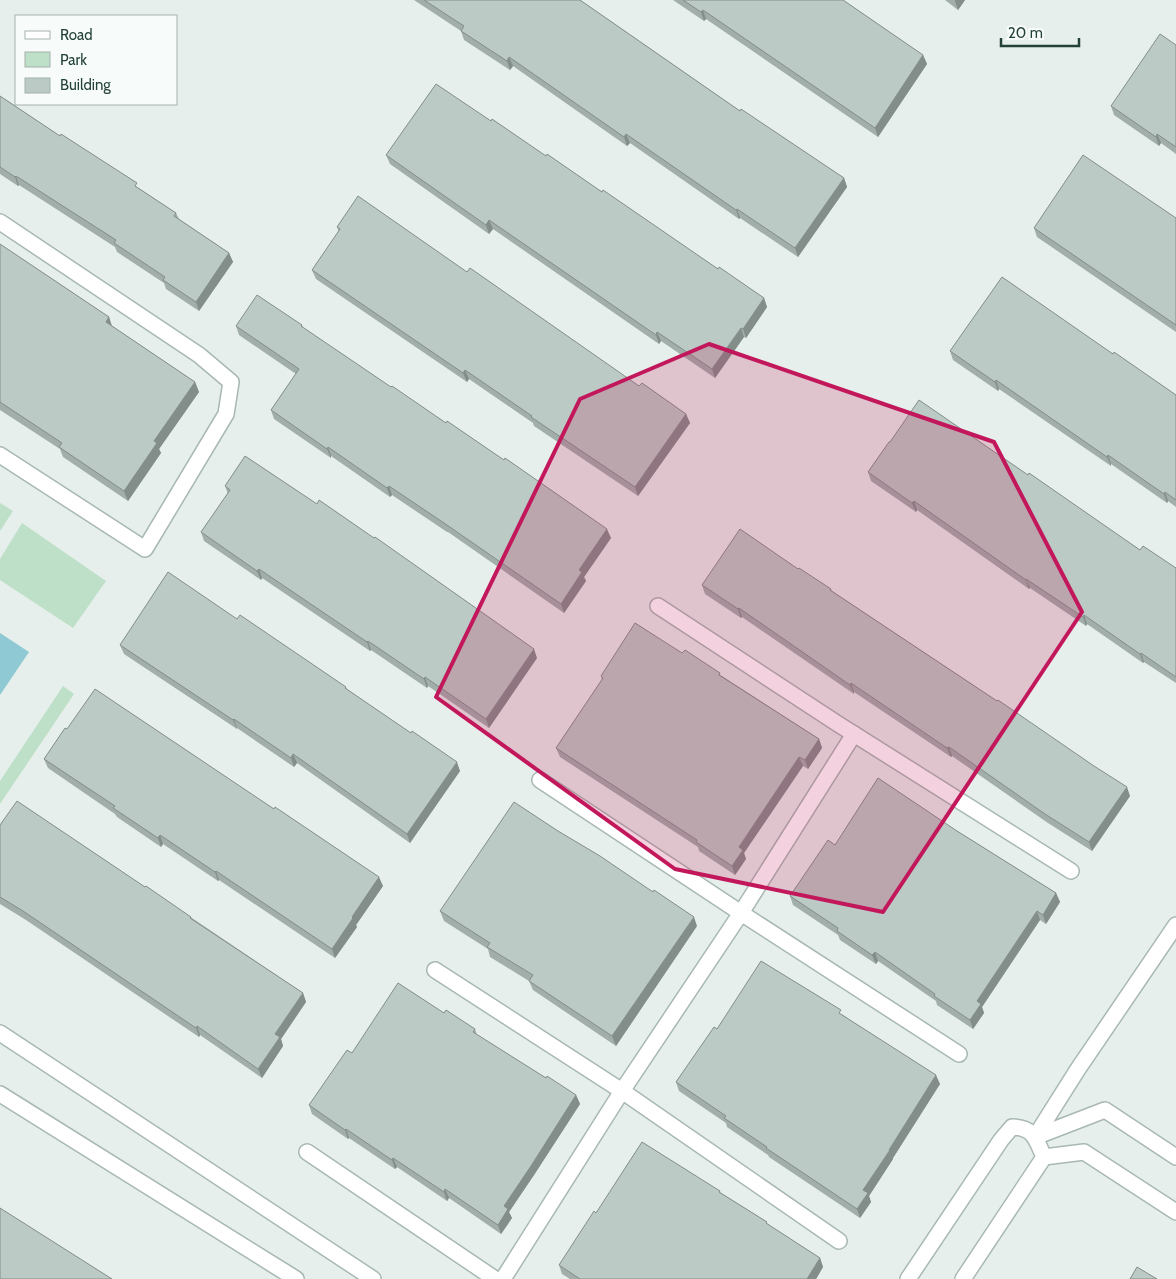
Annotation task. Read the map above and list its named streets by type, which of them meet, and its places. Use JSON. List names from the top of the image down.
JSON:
{
  "legend": ["Road", "Park", "Building"],
  "scale_bar": "20 m"
}
